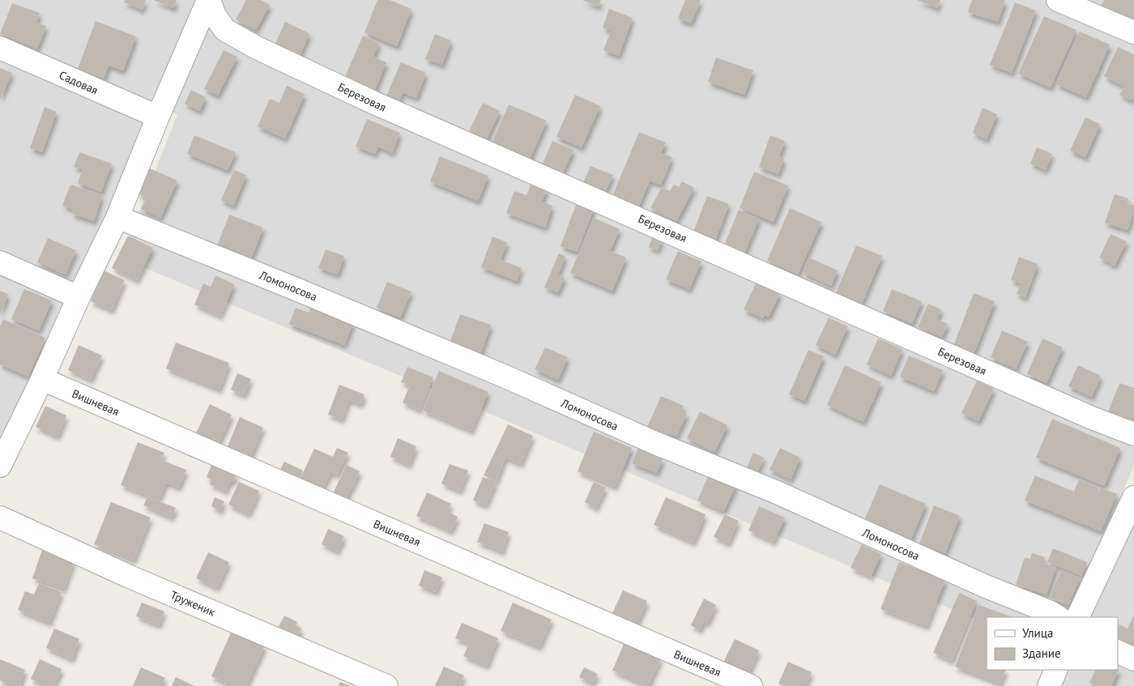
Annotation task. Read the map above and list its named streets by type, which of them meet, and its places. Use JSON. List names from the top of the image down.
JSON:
{
  "streets": {
    "street": [
      "Садовая",
      "Березовая",
      "Ломоносова",
      "Вишневая",
      "Труженик"
    ]
  },
  "legend": ["Улица", "Здание"]
}
